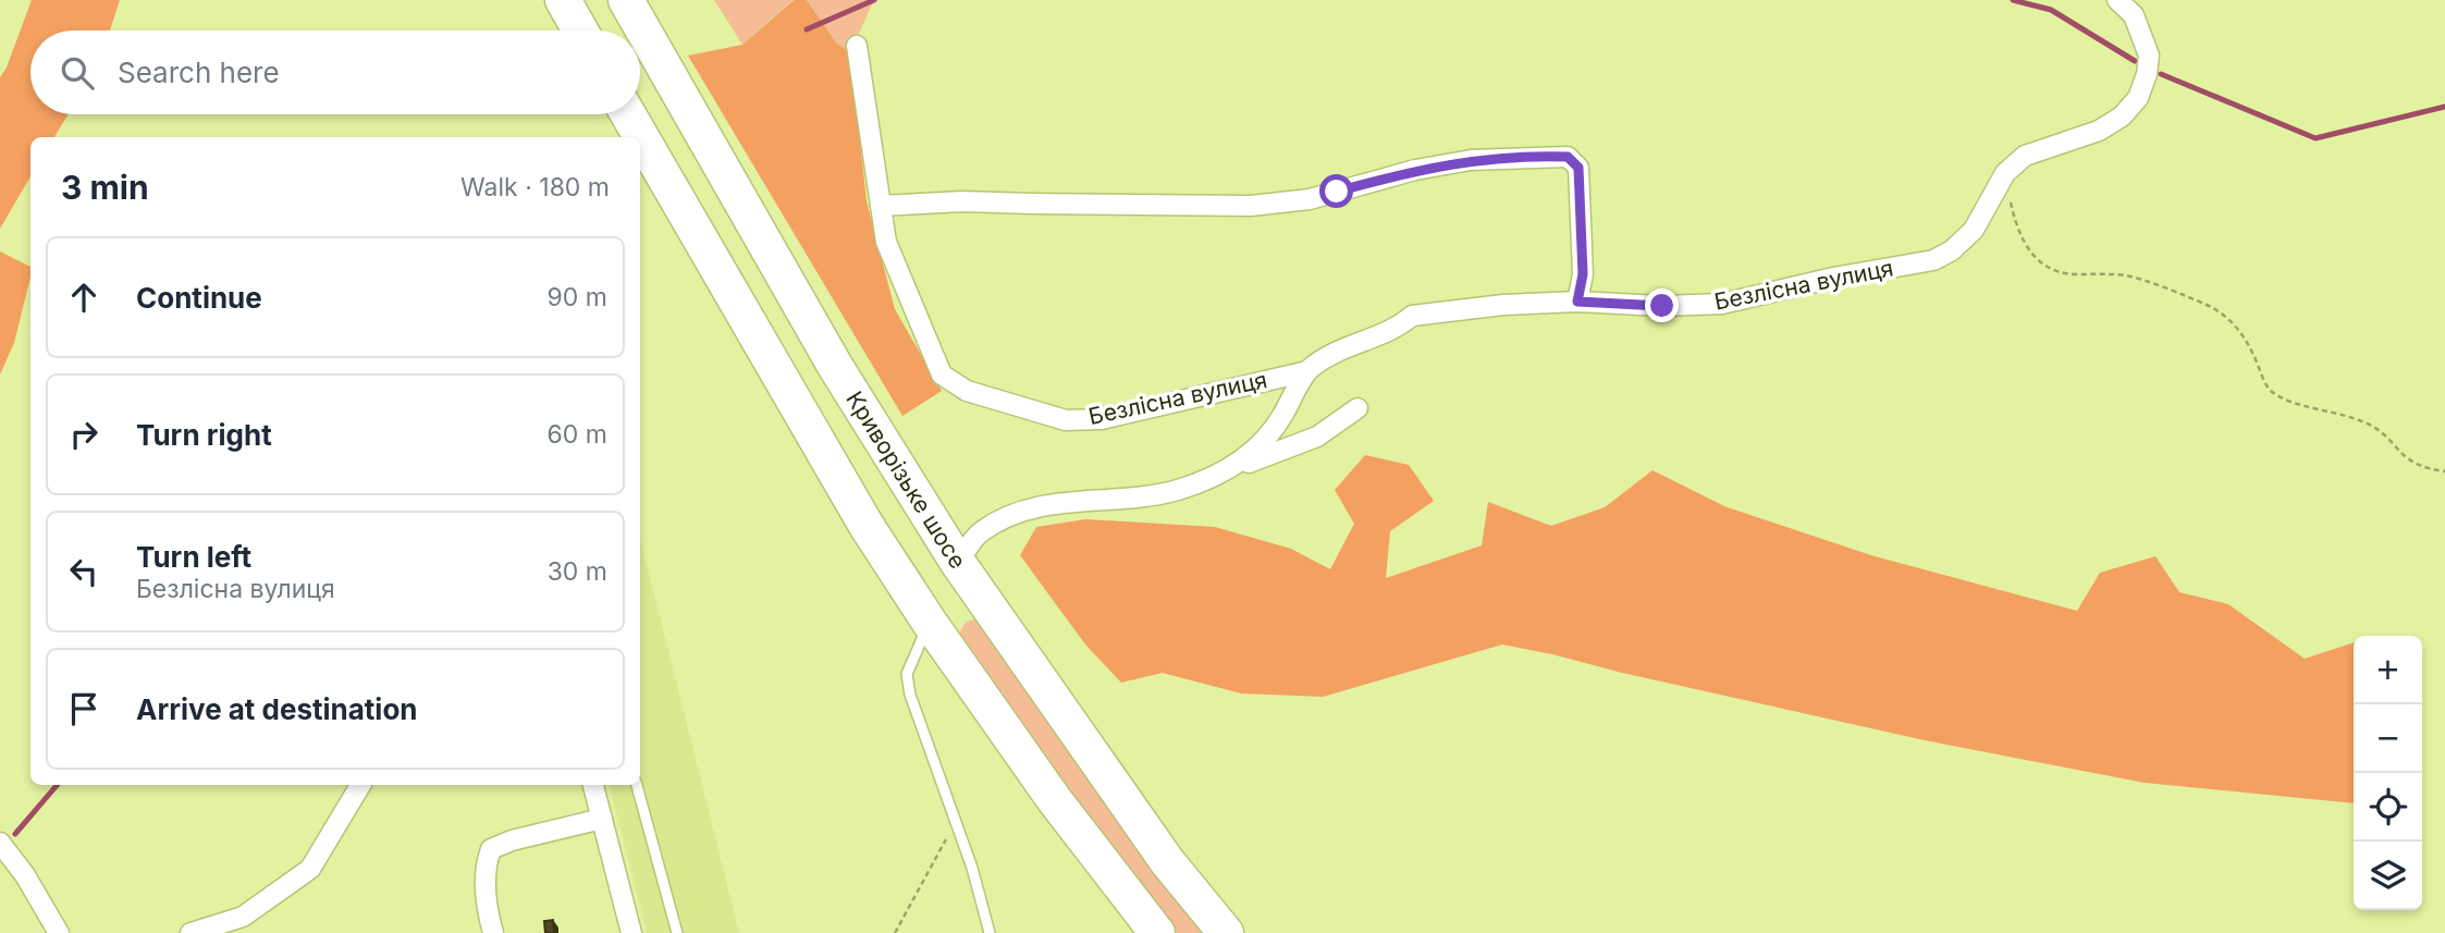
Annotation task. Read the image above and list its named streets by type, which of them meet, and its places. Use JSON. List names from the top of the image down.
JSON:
{
  "streets": {
    "highway": ["Криворізьке шосе"],
    "street": ["Безлісна вулиця"]
  },
  "crossings": [
    ["Безлісна вулиця", "Криворізьке шосе"]
  ],
  "page": {
    "search": "Search here",
    "heading": ["3 min", "Walk · 180 m"],
    "list": [
      ["Continue", "90 m"],
      ["Turn right", "60 m"],
      ["Turn left", "Безлісна вулиця", "30 m"],
      "Arrive at destination"
    ],
    "map_buttons": ["+", "−"]
  }
}
